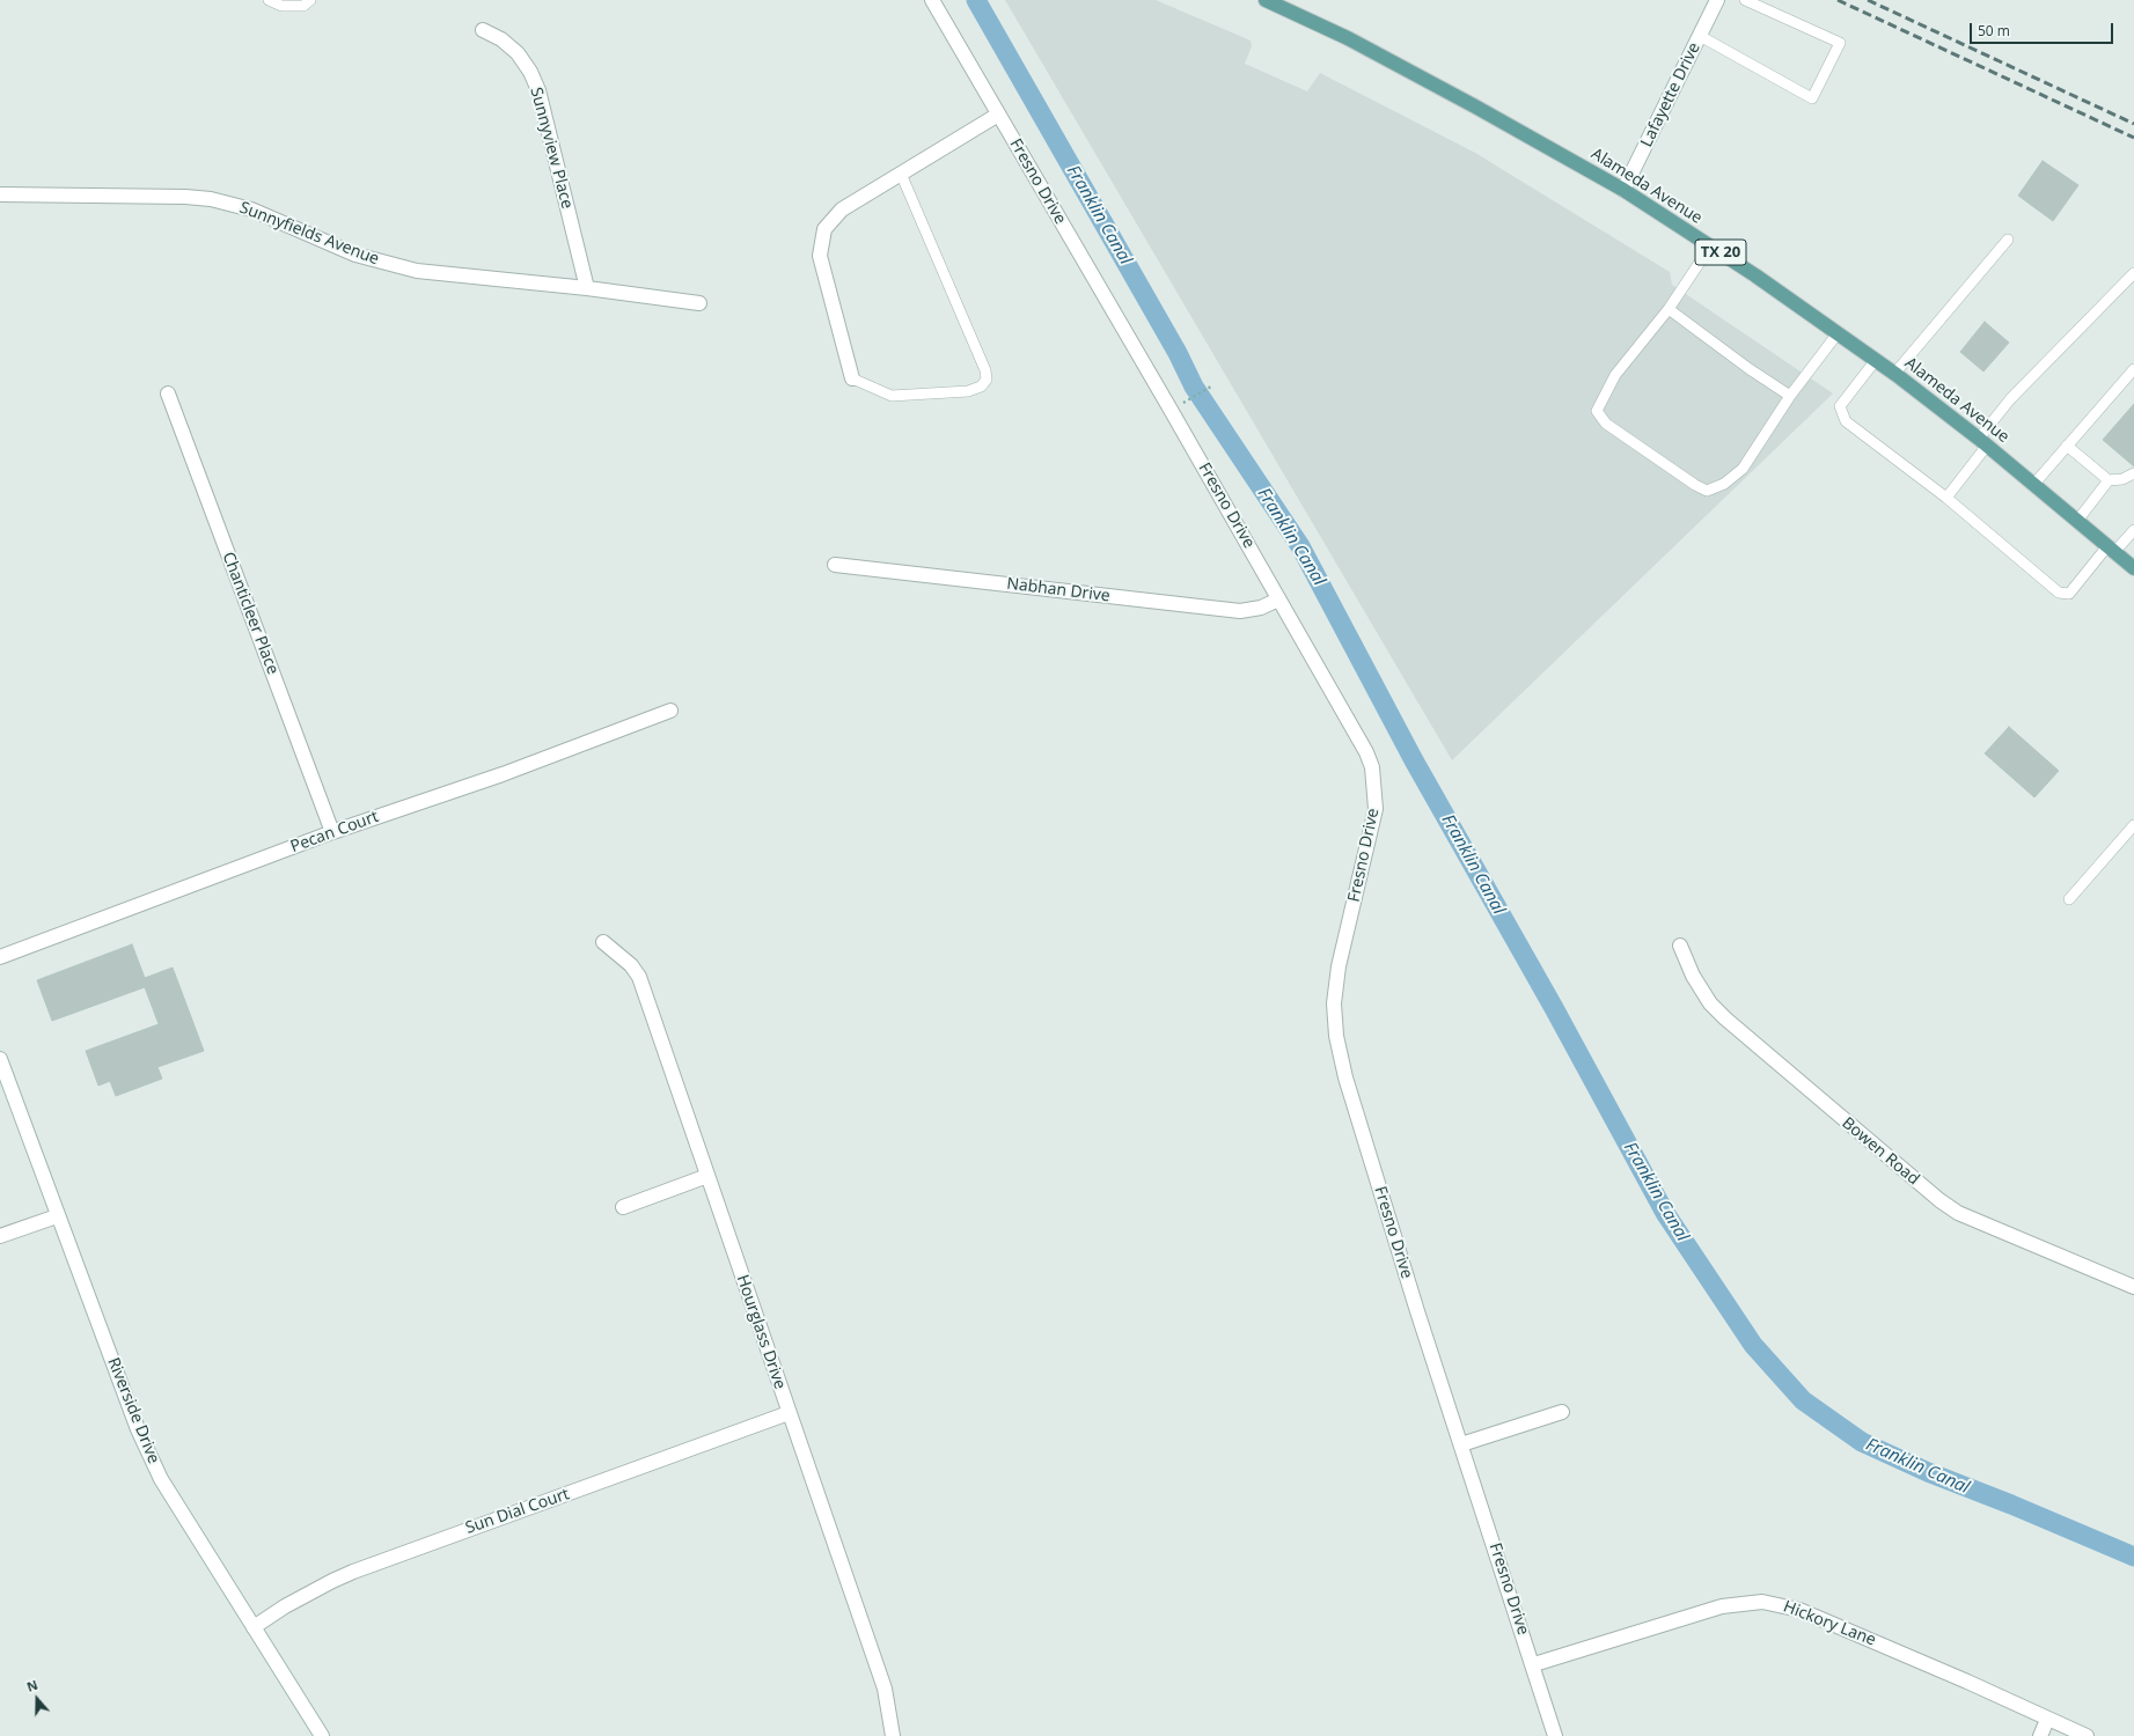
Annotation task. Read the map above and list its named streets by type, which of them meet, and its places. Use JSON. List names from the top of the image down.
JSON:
{
  "streets": {
    "main road": ["Alameda Avenue", "TX 20"],
    "street": [
      "Lafayette Drive",
      "Sunnyview Place",
      "Fresno Drive",
      "Sunnyfields Avenue",
      "Nabhan Drive",
      "Chanticleer Place",
      "Pecan Court",
      "Bowen Road",
      "Hourglass Drive",
      "Riverside Drive",
      "Sun Dial Court",
      "Hickory Lane"
    ]
  },
  "crossings": [
    ["Lafayette Drive", "Alameda Avenue"],
    ["Sunnyview Place", "Sunnyfields Avenue"],
    ["Fresno Drive", "Nabhan Drive"],
    ["Fresno Drive", "Hickory Lane"],
    ["Chanticleer Place", "Pecan Court"],
    ["Hourglass Drive", "Sun Dial Court"],
    ["Riverside Drive", "Sun Dial Court"]
  ],
  "water": ["Franklin Canal"],
  "scale_bar": "50 m",
  "north": "top"
}
